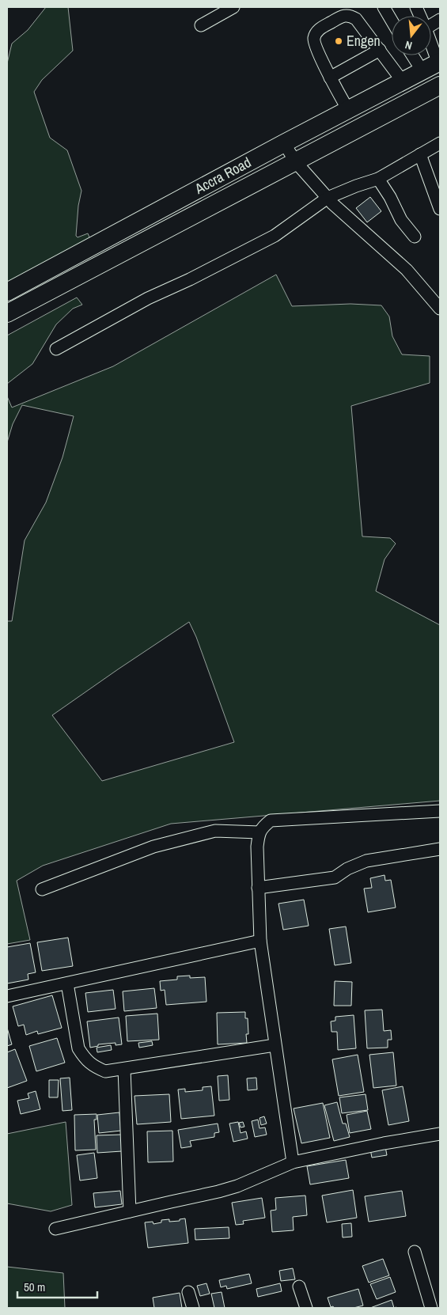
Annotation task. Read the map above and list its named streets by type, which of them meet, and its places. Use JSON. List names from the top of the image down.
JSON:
{
  "streets": {
    "highway": ["Accra Road"]
  },
  "places": ["Engen"],
  "scale_bar": "50 m",
  "north": "bottom"
}
